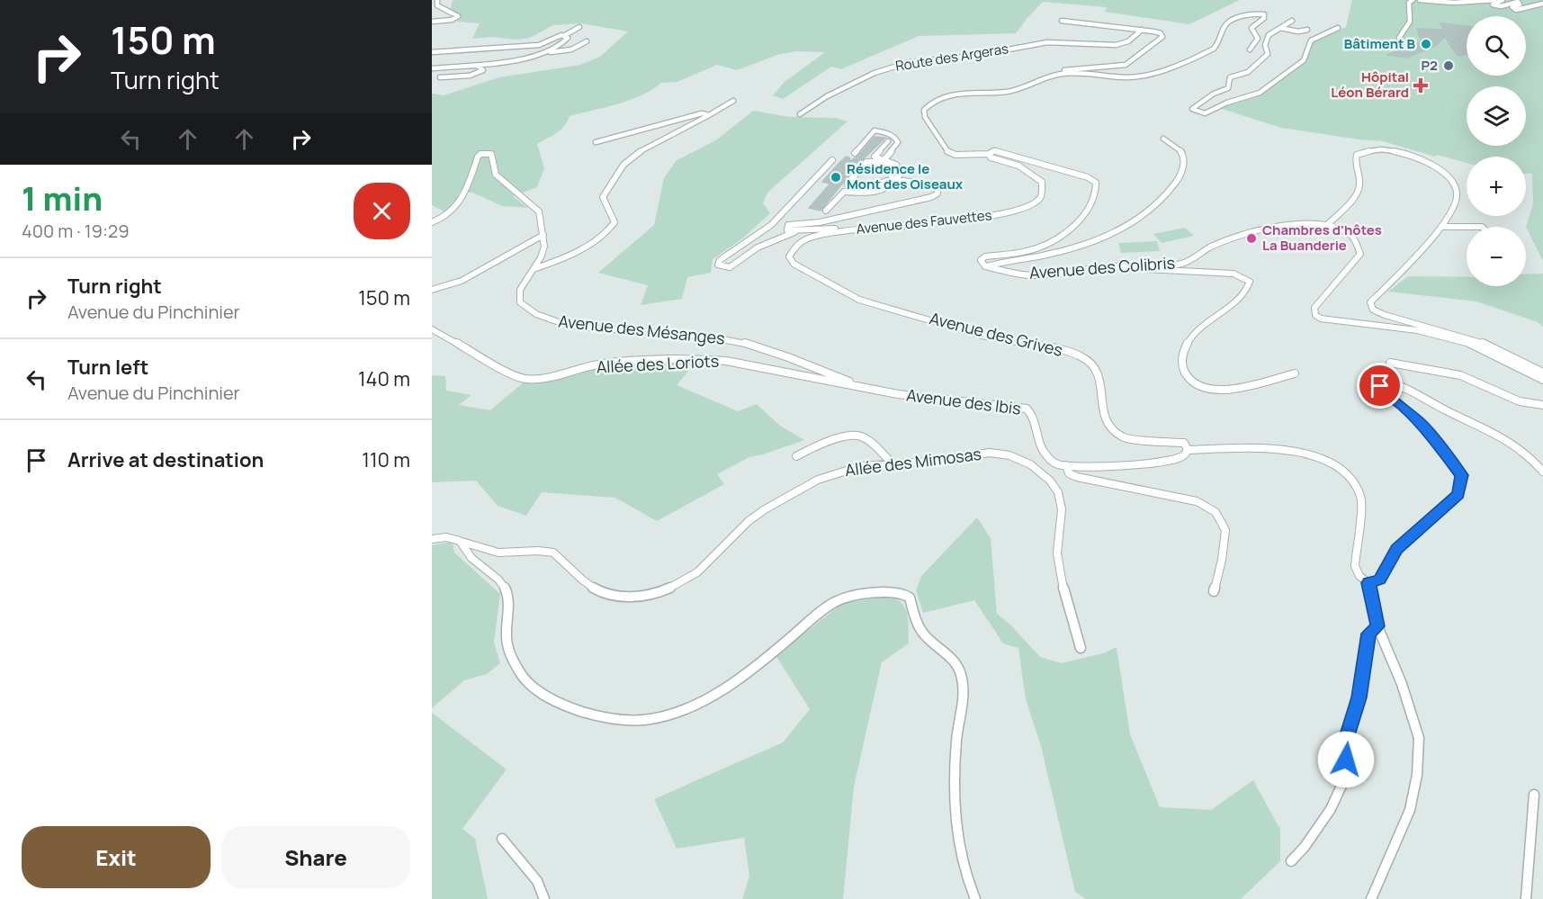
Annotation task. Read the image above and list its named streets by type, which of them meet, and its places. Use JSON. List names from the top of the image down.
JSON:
{
  "streets": {
    "street": [
      "Route des Argeras",
      "Avenue des Fauvettes",
      "Avenue des Colibris",
      "Avenue des Mésanges",
      "Avenue des Grives",
      "Allée des Loriots",
      "Avenue des Ibis",
      "Allée des Mimosas"
    ]
  },
  "crossings": [
    ["Avenue des Fauvettes", "Avenue des Grives"],
    ["Avenue des Mésanges", "Allée des Loriots"],
    ["Avenue des Mésanges", "Avenue des Ibis"],
    ["Avenue des Grives", "Avenue des Ibis"],
    ["Allée des Loriots", "Avenue des Ibis"]
  ],
  "places": {
    "other": [
      "Bâtiment B",
      "P2",
      "Résidence le Mont des Oiseaux",
      "Chambres d'hôtes La Buanderie"
    ],
    "health": ["Hôpital Léon Bérard"]
  },
  "page": {
    "turn": ["150 m", "Turn right"],
    "map_buttons": ["+", "−"],
    "heading": ["1 min", "400 m · 19:29"],
    "list": [
      {
        "name": "Turn right",
        "note": "Avenue du Pinchinier",
        "value": "150 m"
      },
      {
        "name": "Turn left",
        "note": "Avenue du Pinchinier",
        "value": "140 m"
      },
      {
        "name": "Arrive at destination",
        "value": "110 m"
      }
    ],
    "buttons": ["Exit", "Share"]
  }
}
